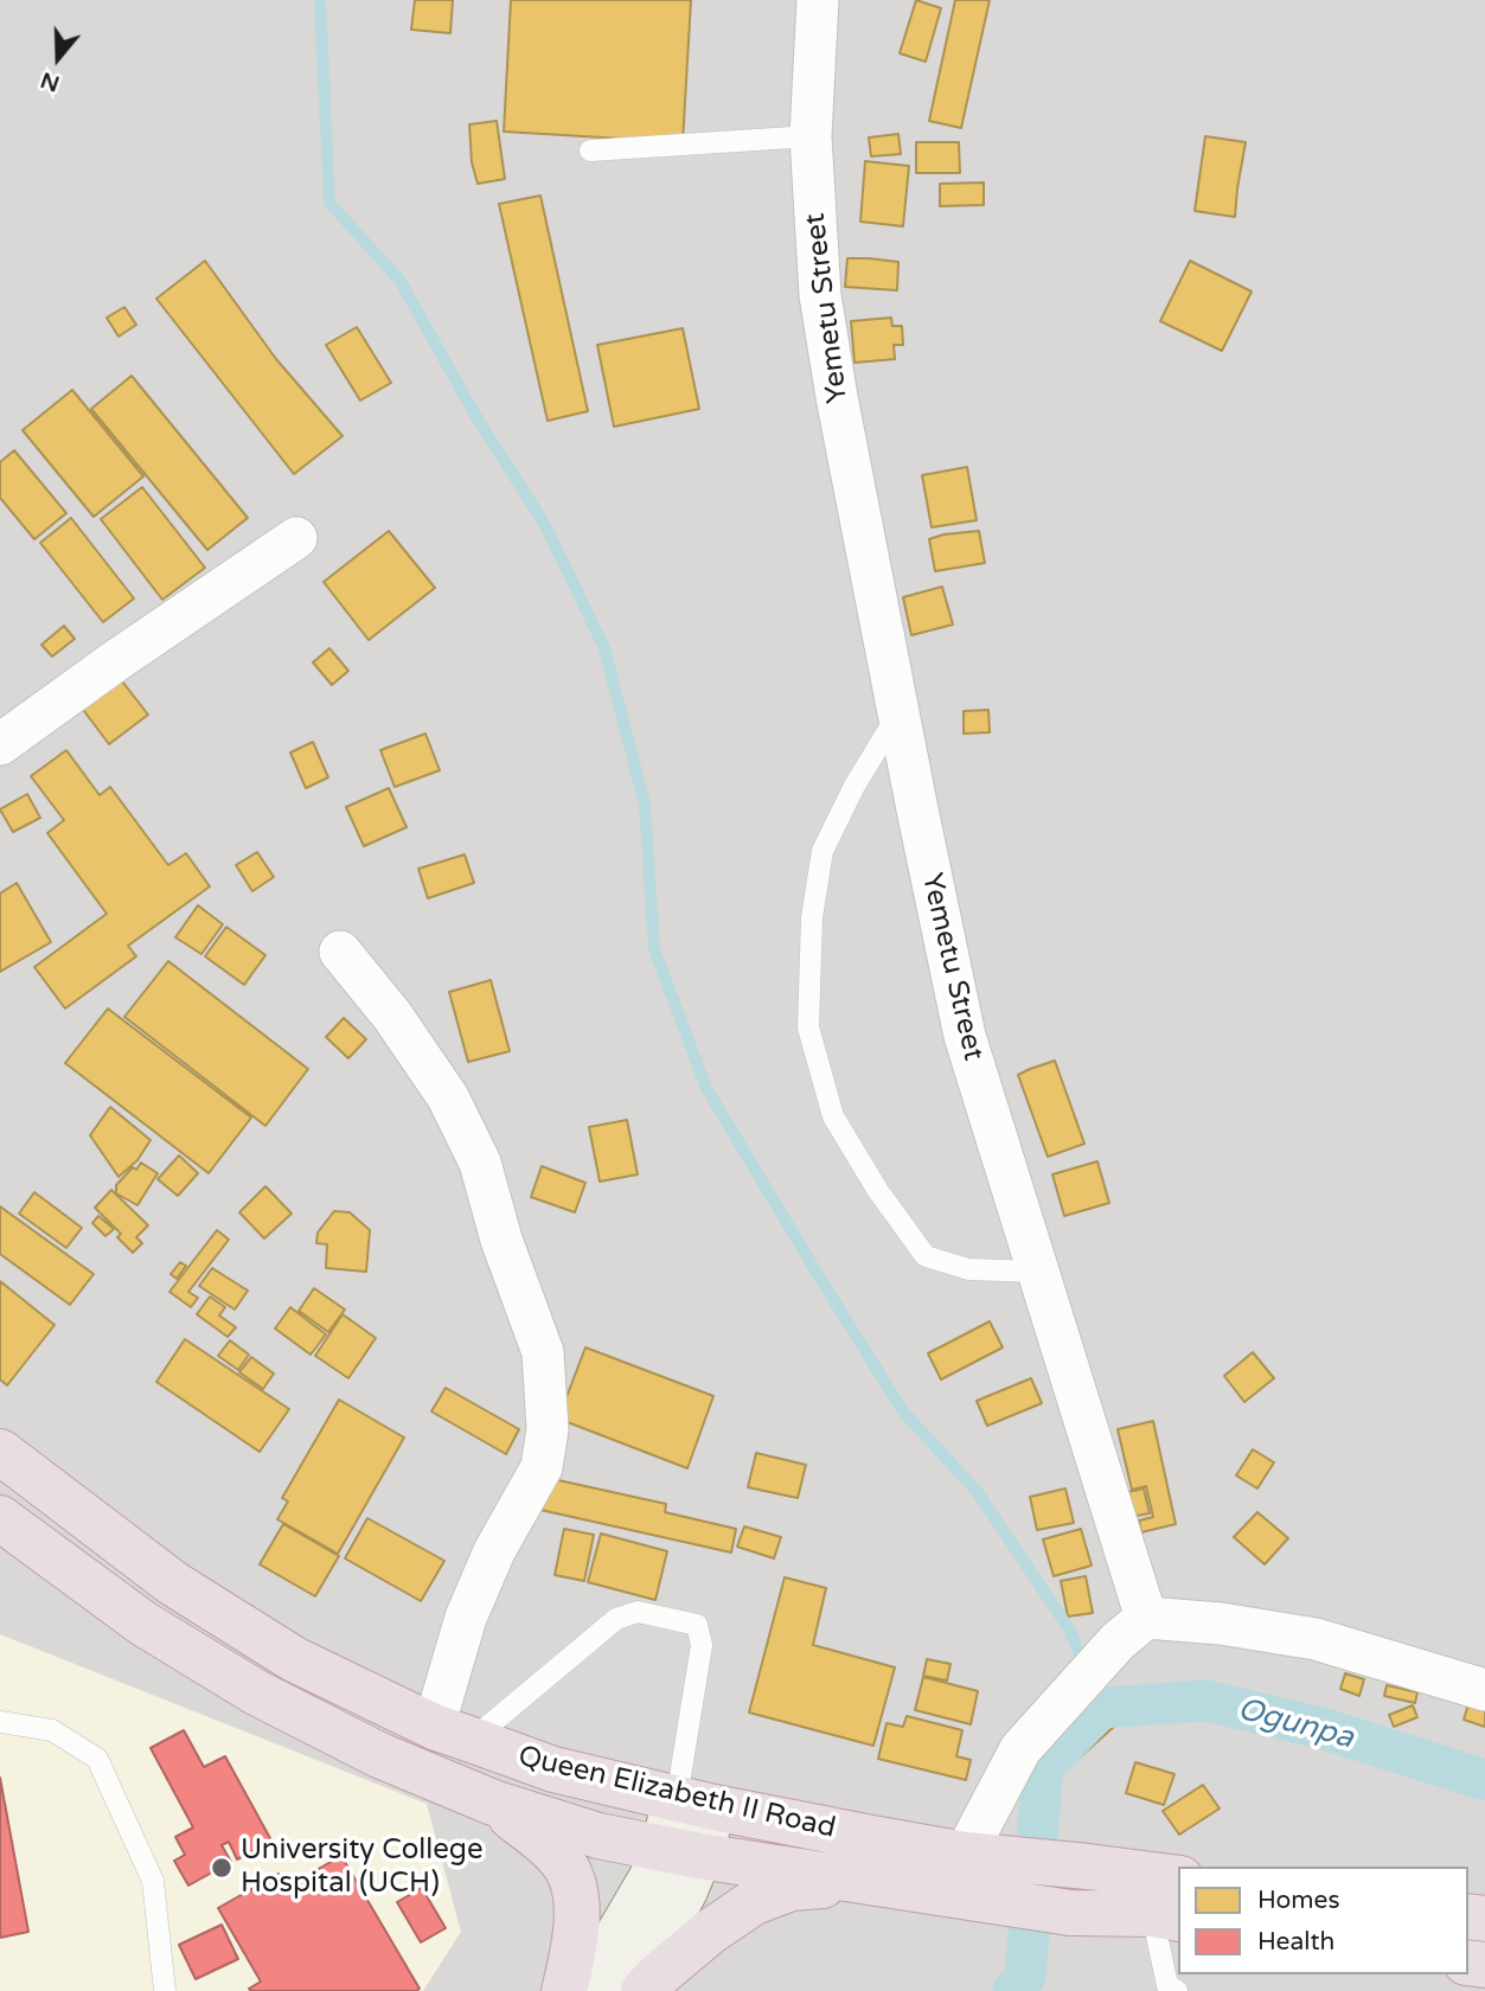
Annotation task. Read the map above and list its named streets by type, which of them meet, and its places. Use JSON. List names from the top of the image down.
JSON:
{
  "streets": {
    "highway": ["Queen Elizabeth II Road"],
    "street": ["Yemetu Street"]
  },
  "water": ["Ogunpa"],
  "places": ["University College Hospital (UCH)"],
  "legend": ["Homes", "Health"],
  "north": "bottom"
}
